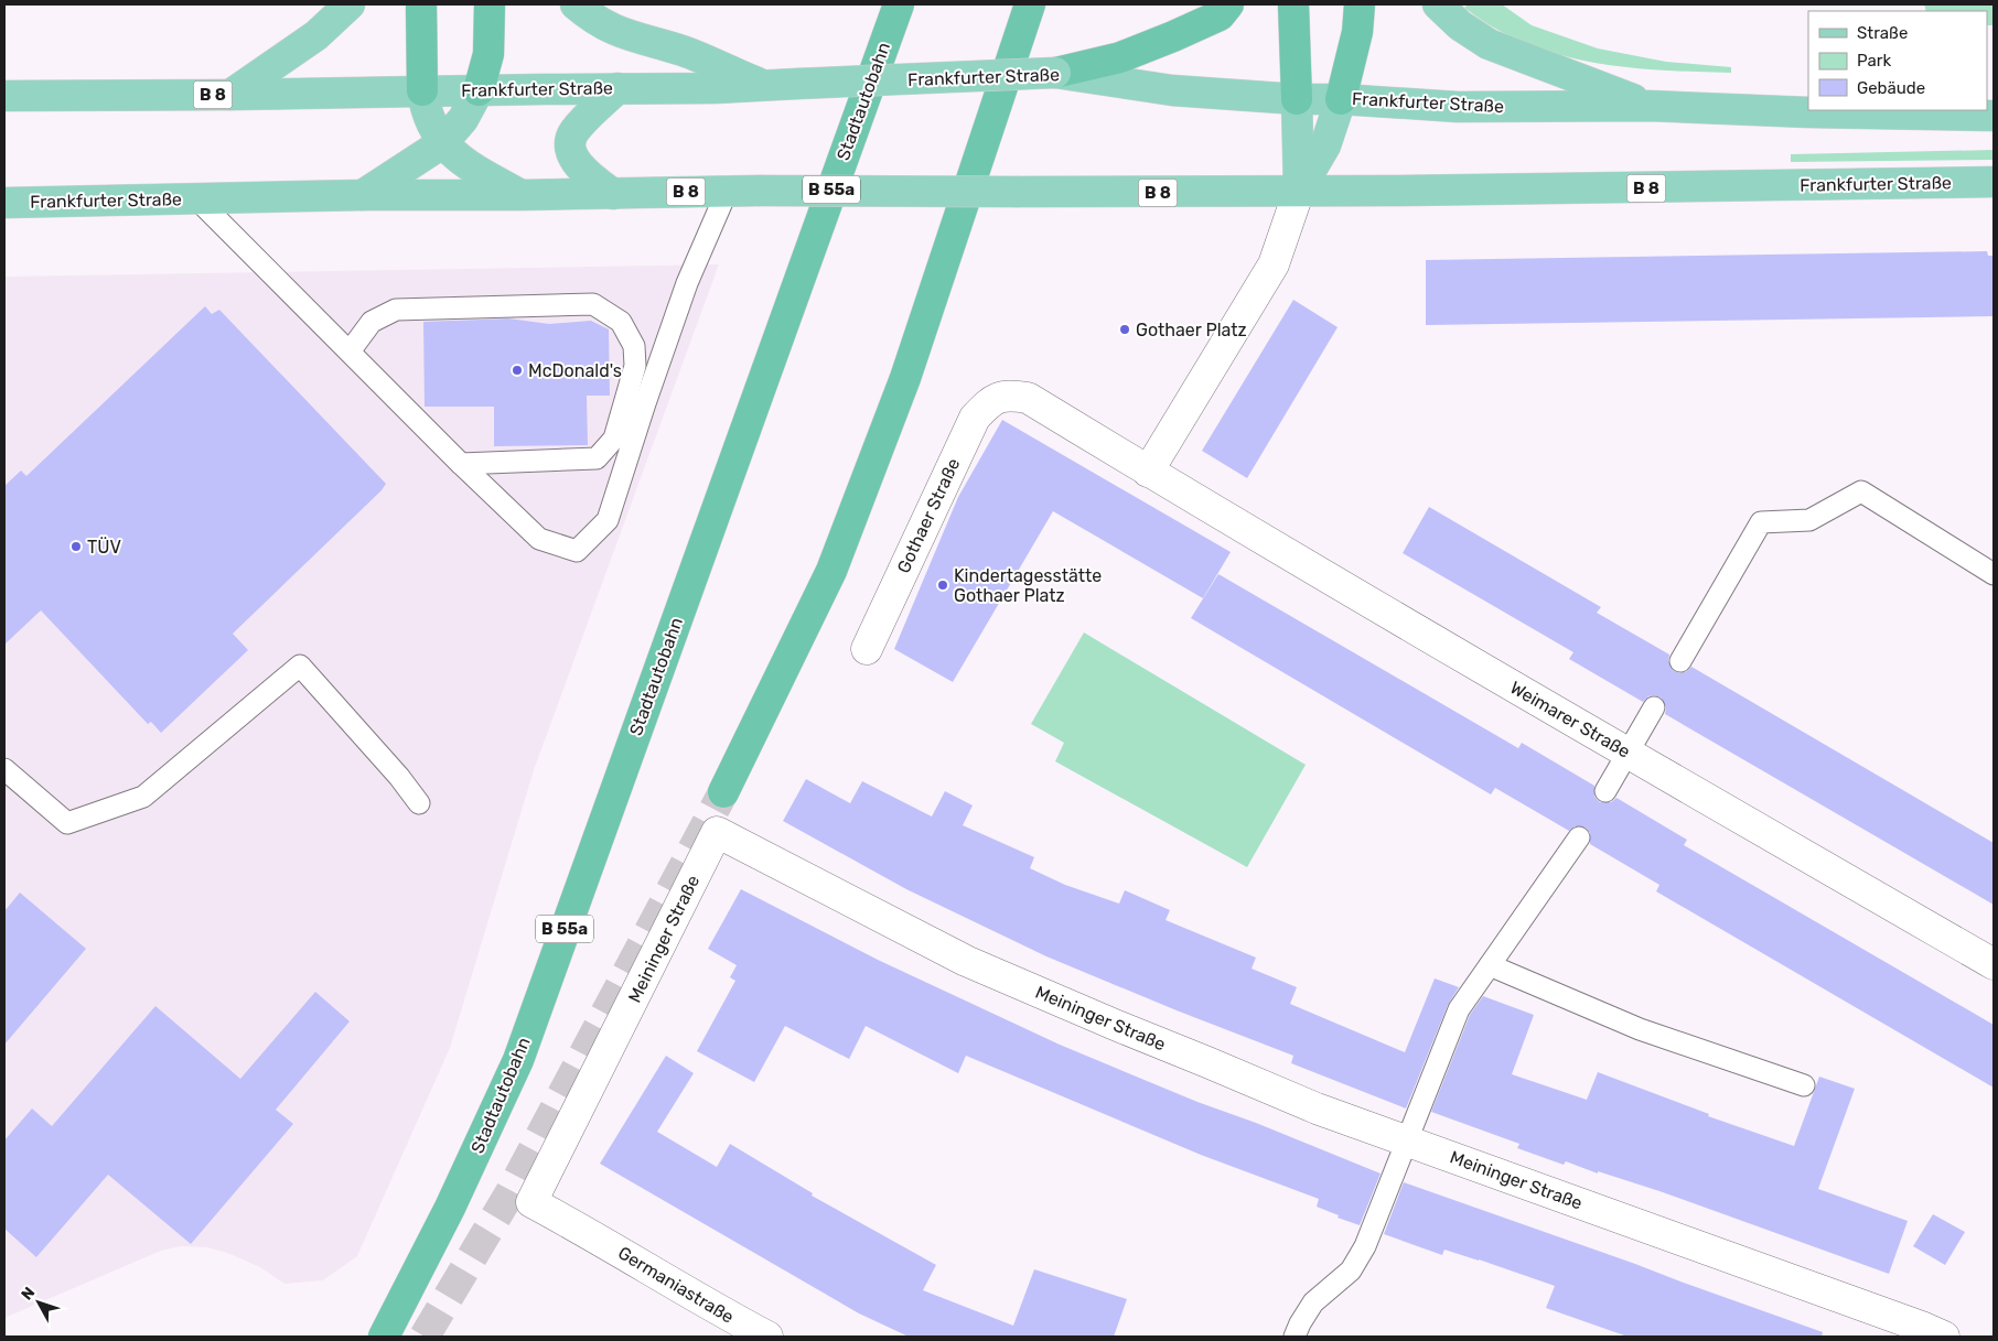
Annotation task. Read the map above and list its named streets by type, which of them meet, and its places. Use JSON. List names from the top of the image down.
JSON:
{
  "streets": {
    "highway": ["Stadtautobahn", "B 55a"],
    "main road": ["Frankfurter Straße", "B 8"],
    "street": [
      "Gothaer Straße",
      "Weimarer Straße",
      "Meininger Straße",
      "Germaniastraße"
    ]
  },
  "crossings": [
    ["Gothaer Straße", "Weimarer Straße"],
    ["Meininger Straße", "Germaniastraße"]
  ],
  "places": [
    "Gothaer Platz",
    "McDonald's",
    "TÜV",
    "Kindertagesstätte Gothaer Platz"
  ],
  "legend": ["Straße", "Park", "Gebäude"],
  "north": "top left"
}
